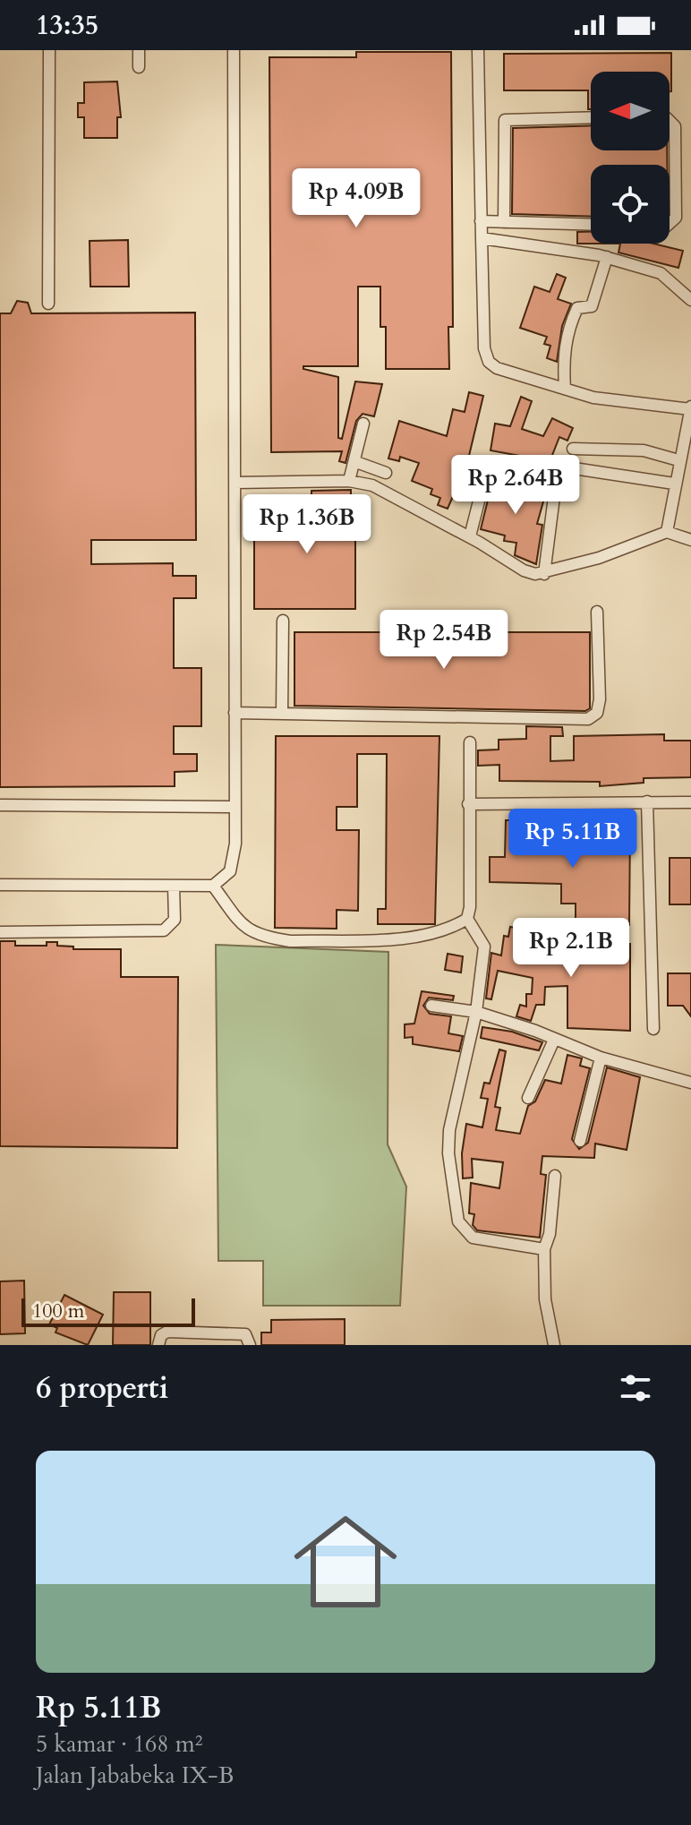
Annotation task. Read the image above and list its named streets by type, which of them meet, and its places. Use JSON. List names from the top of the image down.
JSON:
{
  "scale_bar": "100 m",
  "north": "left",
  "page": {
    "status": "13:35",
    "price": [
      "Rp 4.09B",
      "Rp 2.64B",
      "Rp 1.36B",
      "Rp 2.54B",
      "Rp 5.11B",
      "Rp 2.1B"
    ],
    "scale": "100 m",
    "heading": "6 properti",
    "list": [
      {
        "name": "Rp 5.11B",
        "note": "5 kamar · 168 m² · Jalan Jababeka IX-B"
      }
    ]
  }
}
